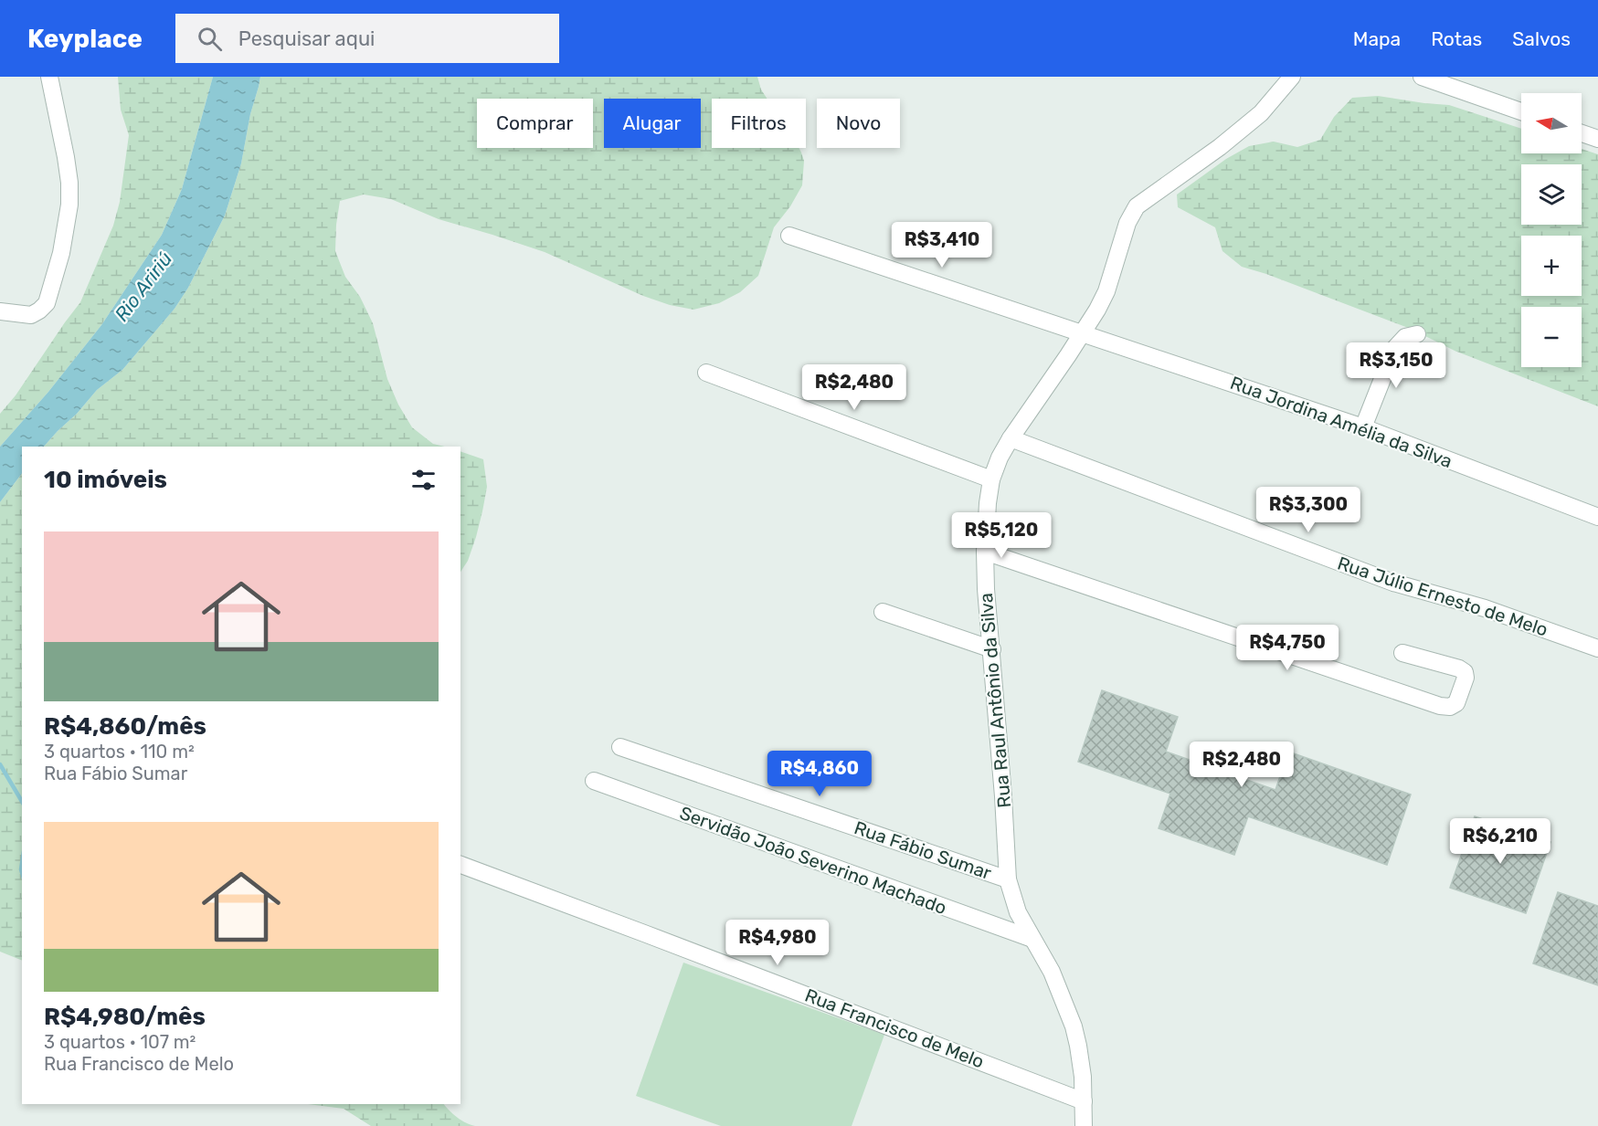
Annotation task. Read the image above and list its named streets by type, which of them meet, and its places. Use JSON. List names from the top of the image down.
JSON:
{
  "streets": {
    "street": [
      "Rua Jordina Amélia da Silva",
      "Rua Júlio Ernesto de Melo",
      "Rua Raul Antônio da Silva",
      "Rua Fábio Sumar",
      "Servidão João Severino Machado",
      "Rua Francisco de Melo"
    ]
  },
  "crossings": [
    ["Rua Jordina Amélia da Silva", "Rua Raul Antônio da Silva"],
    ["Rua Júlio Ernesto de Melo", "Rua Raul Antônio da Silva"],
    ["Rua Raul Antônio da Silva", "Rua Fábio Sumar"],
    ["Rua Raul Antônio da Silva", "Servidão João Severino Machado"],
    ["Rua Raul Antônio da Silva", "Rua Francisco de Melo"]
  ],
  "water": ["Rio Aririú"],
  "north": "left",
  "page": {
    "header": "Keyplace",
    "search": "Pesquisar aqui",
    "nav": ["Mapa", "Rotas", "Salvos"],
    "map_buttons": ["+", "−"],
    "chip": [
      "Comprar",
      "Alugar",
      "Filtros",
      "Novo"
    ],
    "price": [
      "R$3,410",
      "R$3,150",
      "R$2,480",
      "R$3,300",
      "R$5,120",
      "R$4,750",
      "R$2,480",
      "R$4,860",
      "R$6,210",
      "R$4,980"
    ],
    "heading": "10 imóveis",
    "list": [
      {
        "name": "R$4,860/mês",
        "note": "3 quartos · 110 m² · Rua Fábio Sumar"
      },
      {
        "name": "R$4,980/mês",
        "note": "3 quartos · 107 m² · Rua Francisco de Melo"
      }
    ]
  }
}
